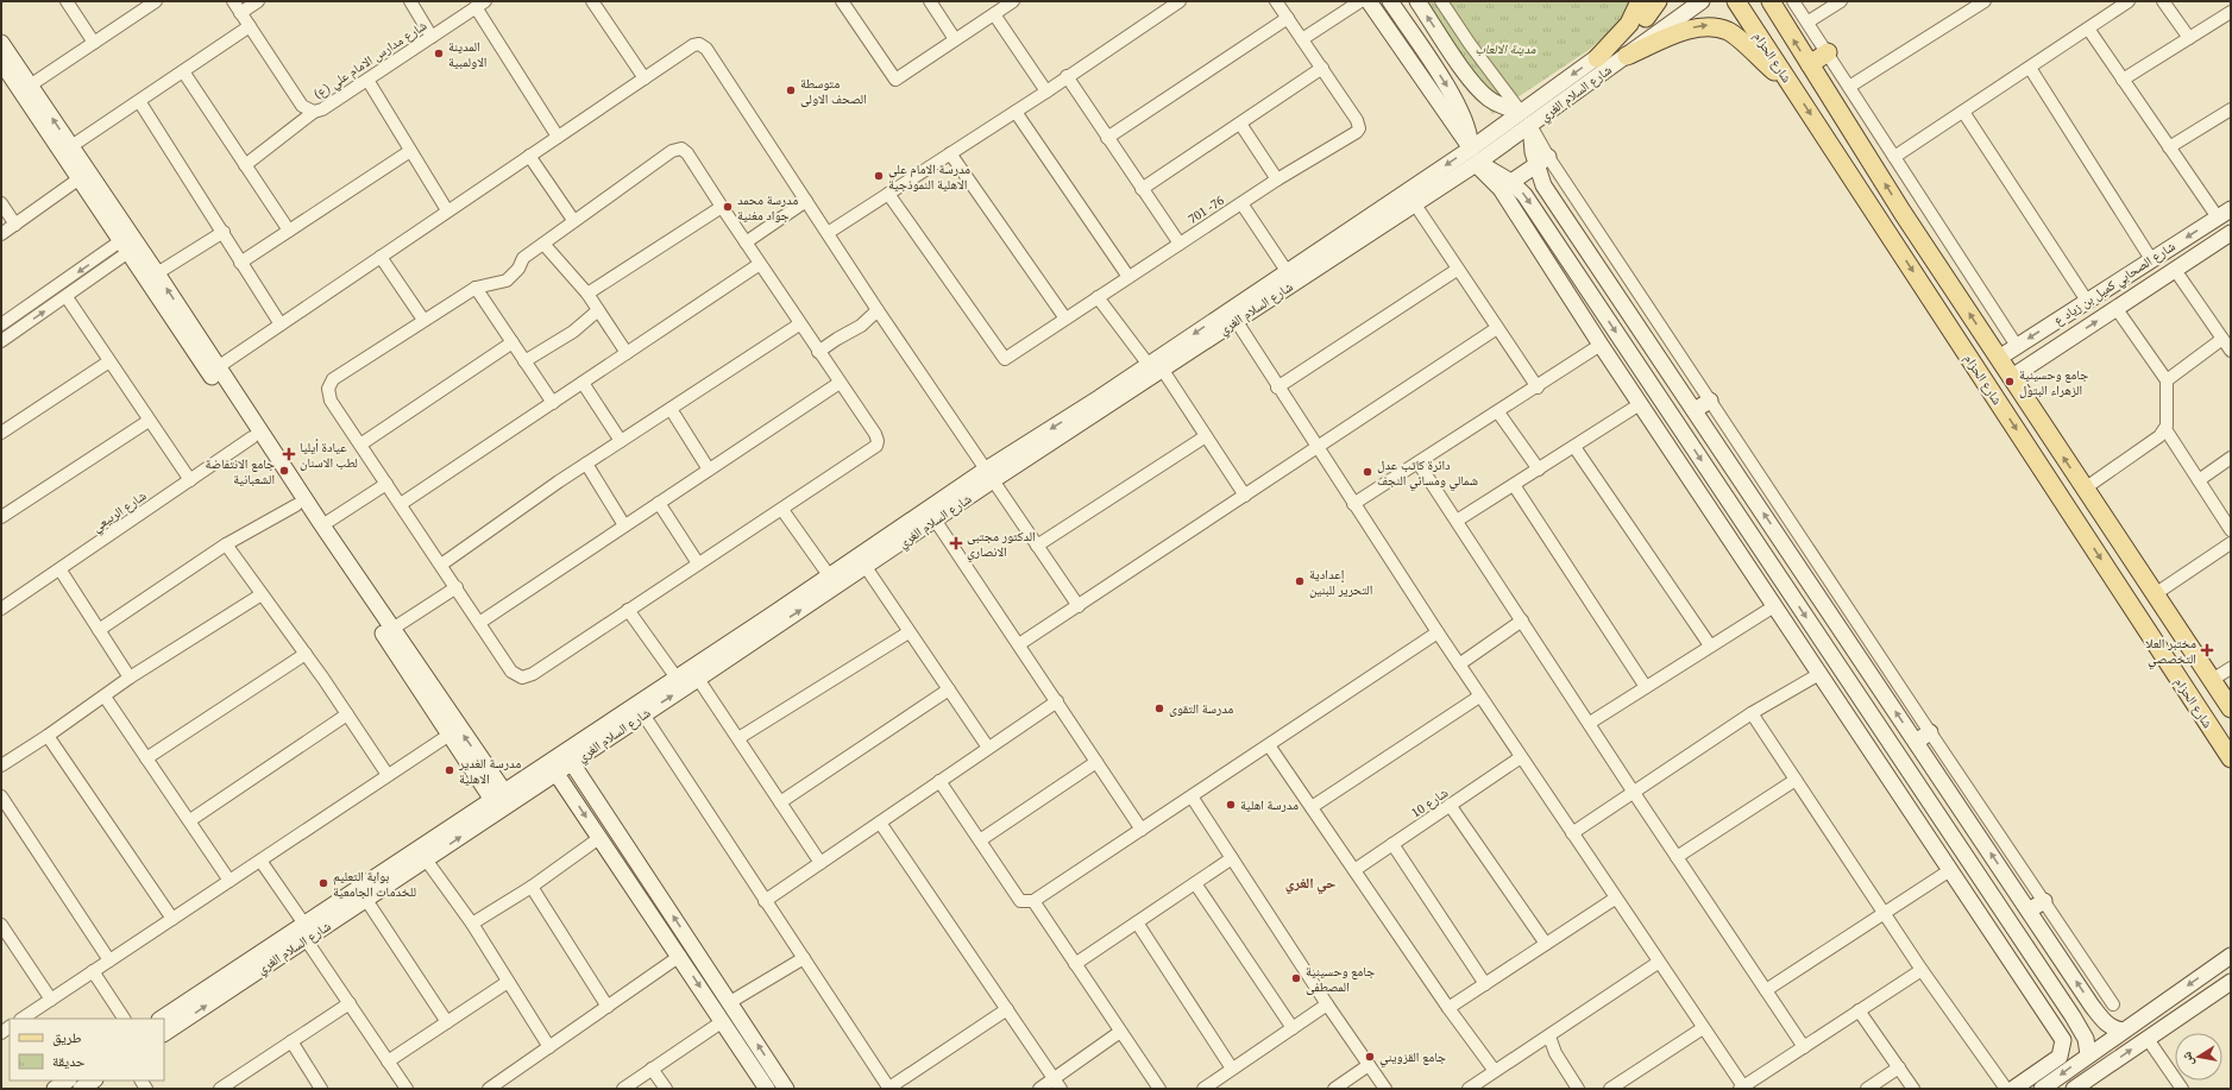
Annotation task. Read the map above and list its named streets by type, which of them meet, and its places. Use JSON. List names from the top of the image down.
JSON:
{
  "streets": {
    "main road": ["شارع الحزام"],
    "street": [
      "شارع مدارس الامام علي (ع)",
      "شارع السلام الغري",
      "701 -76",
      "شارع الصحابي كميل بن زياد ع",
      "شارع الربيعي",
      "شارع 10"
    ]
  },
  "crossings": [
    ["شارع الحزام", "شارع الصحابي كميل بن زياد ع"]
  ],
  "districts": ["حي الغري"],
  "parks": ["مدينة الالعاب"],
  "places": {
    "other": [
      "المدينة الاولمبية",
      "متوسطة الصحف الاولى",
      "مدرسة الامام علي الاهلية النموذجية",
      "مدرسة محمد جواد مغنية",
      "جامع وحسينية الزهراء البتول",
      "جامع الانتفاضة الشعبانية",
      "دائرة كاتب عدل شمالي ومسائي النجف",
      "إعدادية التحرير للبنين",
      "مدرسة التقوى",
      "مدرسة الغدير الاهلية",
      "مدرسة اهلية",
      "بوابة التعليم للخدمات الجامعية",
      "جامع وحسينية المصطفى",
      "جامع القزويني"
    ],
    "health": ["عيادة أيليا لطب الاسنان", "الدكتور مجتبى الانصاري", "مختبر العلا التخصصي"]
  },
  "legend": ["طريق", "حديقة"],
  "north": "left"
}
